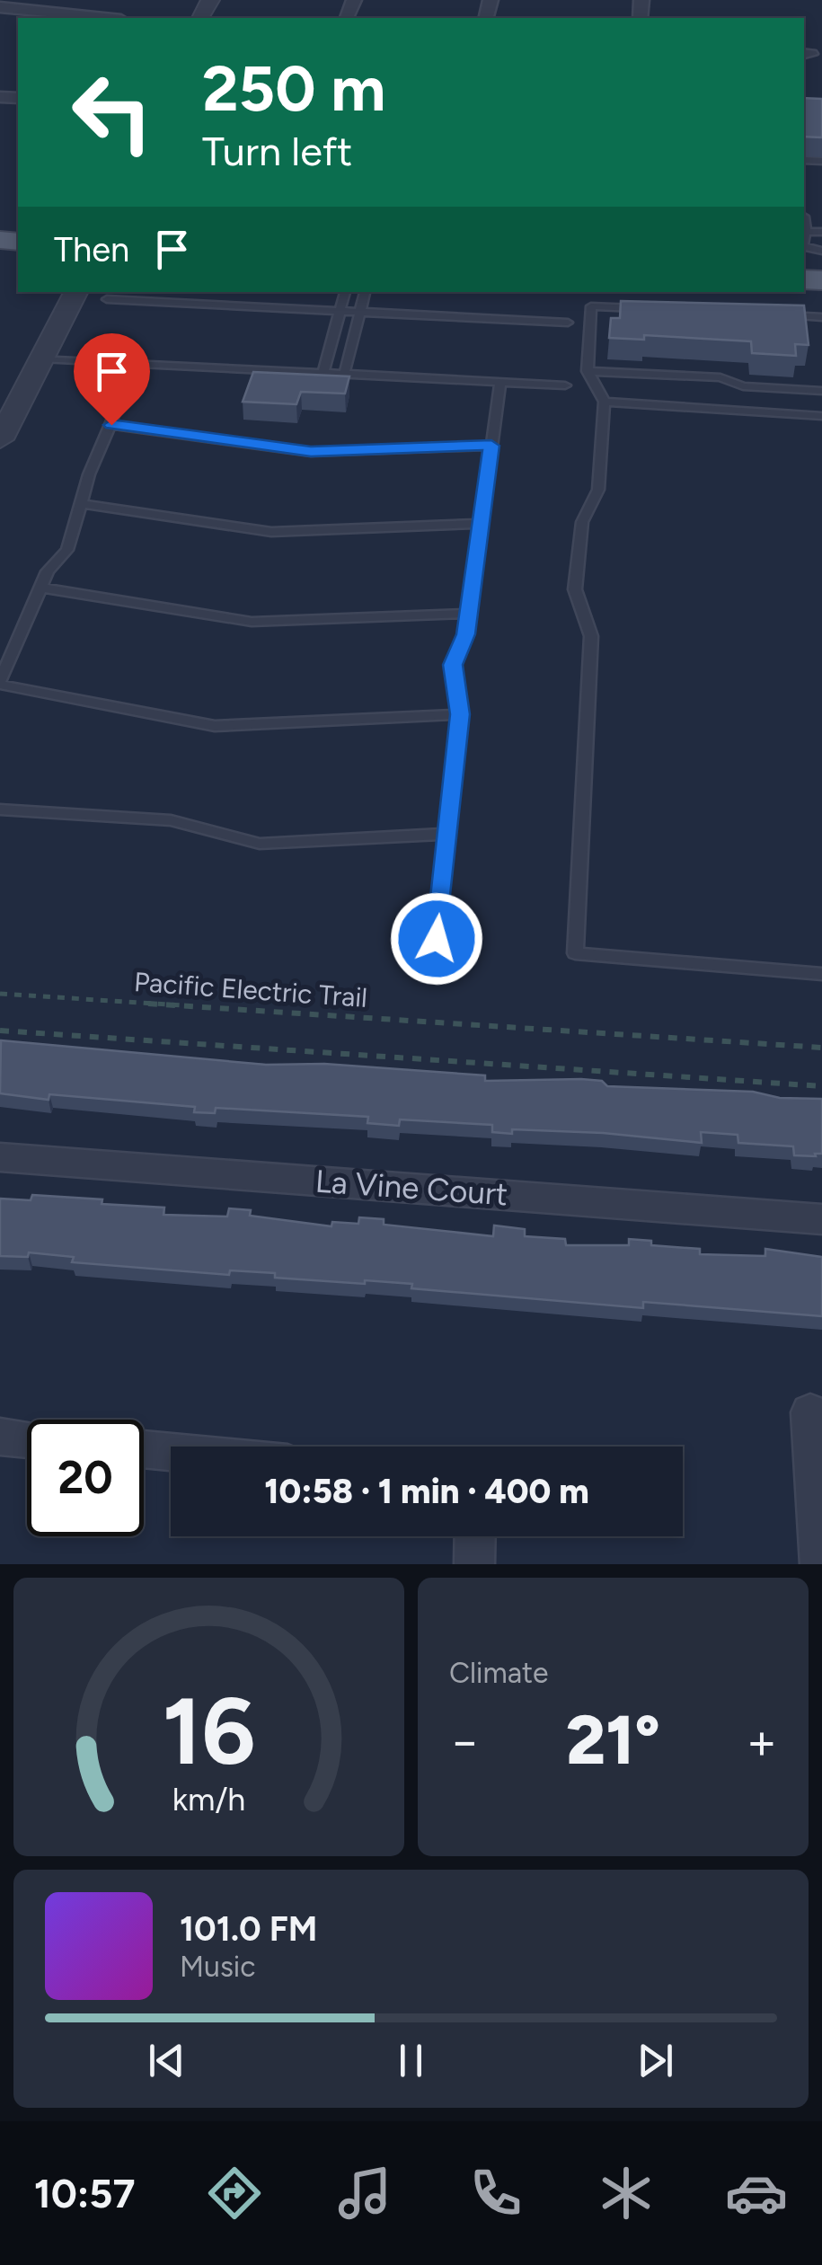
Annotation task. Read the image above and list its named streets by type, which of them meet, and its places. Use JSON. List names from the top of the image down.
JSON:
{
  "streets": {
    "street": ["La Vine Court"],
    "path": ["Pacific Electric Trail"]
  },
  "page": {
    "turn": ["250 m", "Turn left"],
    "then": "Then",
    "limit": "20",
    "trip": "10:58 · 1 min · 400 m",
    "tile": "Climate",
    "heat": ["−", "21°", "+"],
    "song": ["101.0 FM", "Music"],
    "tabs": "10:57",
    "gauge": ["16", "km/h"]
  }
}
